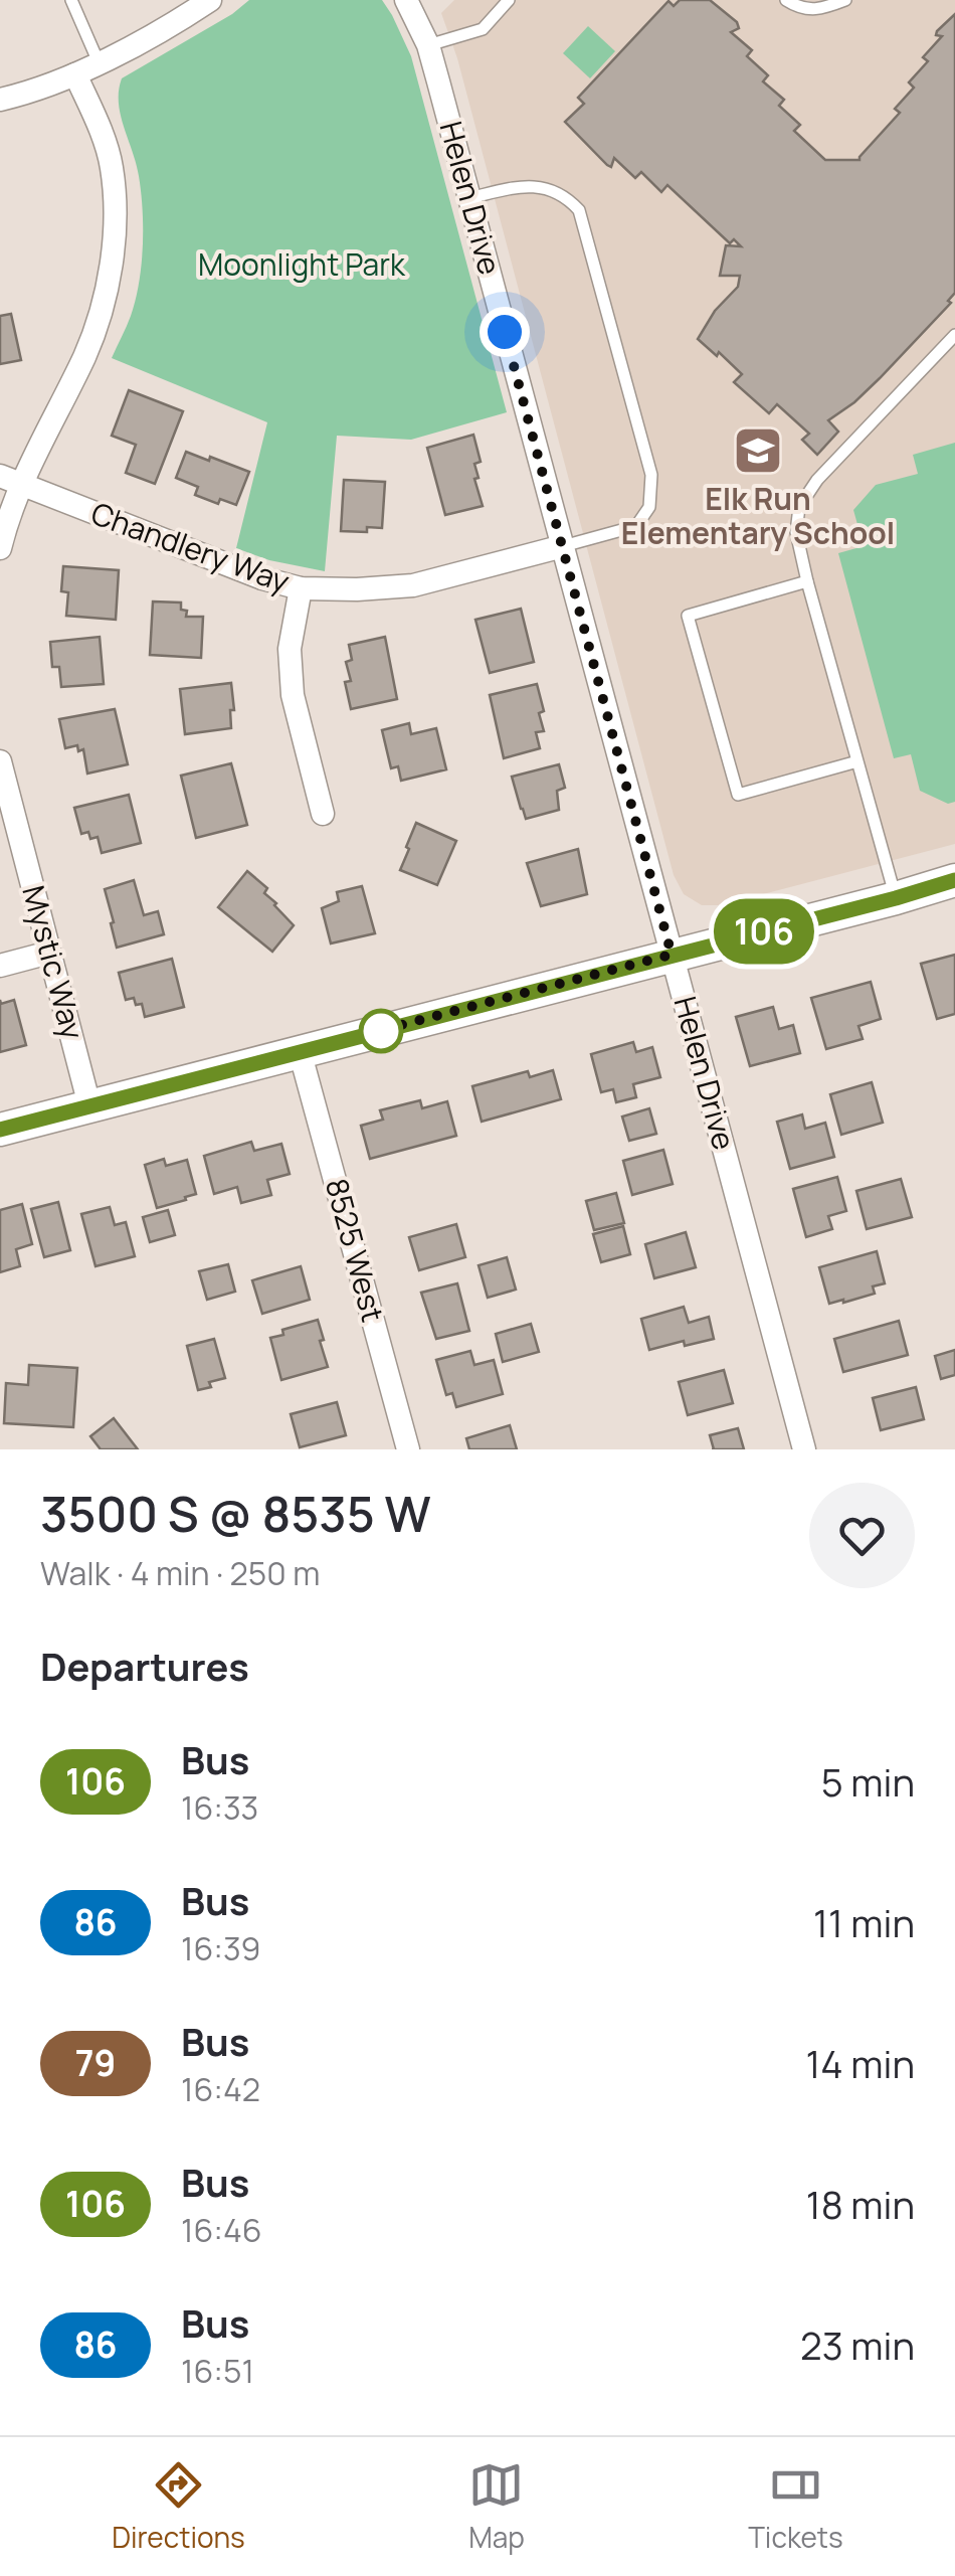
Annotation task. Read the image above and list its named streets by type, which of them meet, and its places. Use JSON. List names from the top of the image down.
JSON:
{
  "streets": {
    "street": [
      "Helen Drive",
      "Chandlery Way",
      "Mystic Way",
      "8525 West"
    ]
  },
  "crossings": [
    ["Helen Drive", "Chandlery Way"]
  ],
  "parks": ["Moonlight Park"],
  "places": {
    "school or university": ["Elk Run Elementary School"]
  },
  "lines": ["bus line 106"],
  "page": {
    "on_map": "106",
    "heading": [
      ["3500 S @ 8535 W", "Walk · 4 min · 250 m"],
      "Departures"
    ],
    "list": [
      {
        "mark": "106",
        "name": "Bus",
        "note": "16:33",
        "value": "5 min"
      },
      {
        "mark": "86",
        "name": "Bus",
        "note": "16:39",
        "value": "11 min"
      },
      {
        "mark": "79",
        "name": "Bus",
        "note": "16:42",
        "value": "14 min"
      },
      {
        "mark": "106",
        "name": "Bus",
        "note": "16:46",
        "value": "18 min"
      },
      {
        "mark": "86",
        "name": "Bus",
        "note": "16:51",
        "value": "23 min"
      }
    ],
    "tabs": ["Directions", "Map", "Tickets"]
  }
}
